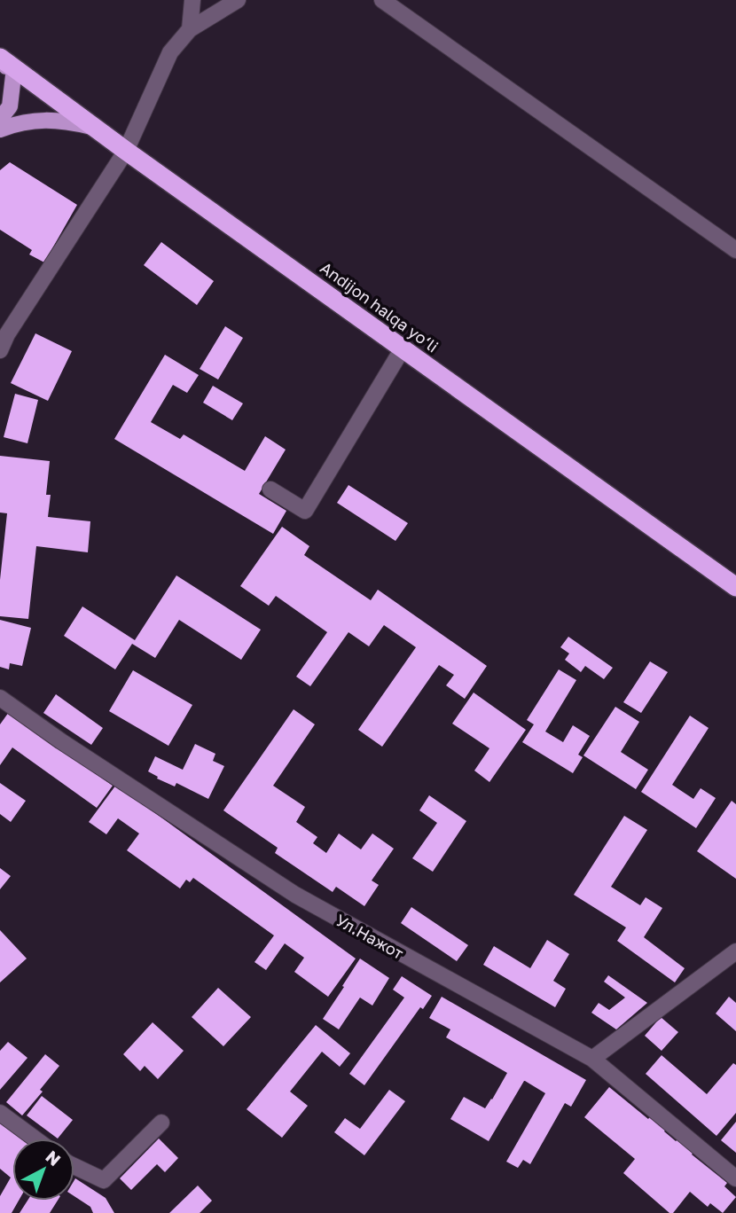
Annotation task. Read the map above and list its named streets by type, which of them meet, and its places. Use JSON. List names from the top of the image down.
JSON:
{
  "streets": {
    "highway": ["Andijon halqa yo‘li"],
    "street": ["Ул.Нажот"]
  },
  "north": "top right"
}
